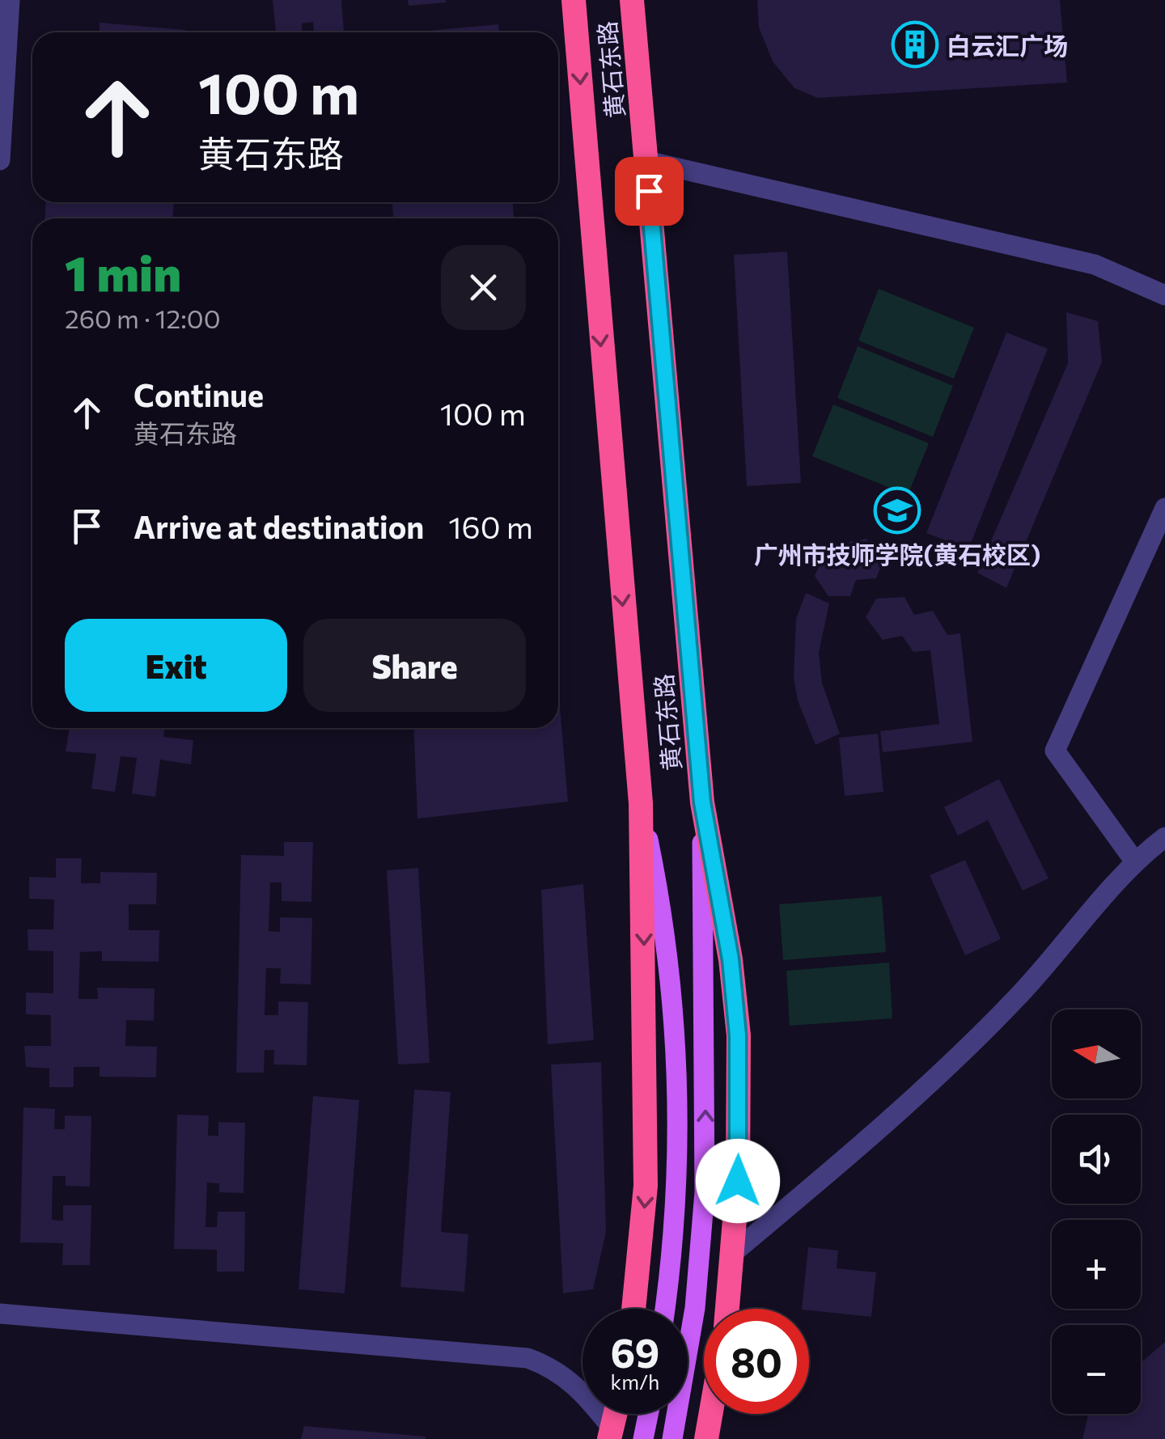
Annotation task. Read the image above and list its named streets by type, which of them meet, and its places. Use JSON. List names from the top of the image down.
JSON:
{
  "streets": {
    "highway": ["黄石东路"]
  },
  "places": {
    "building": ["白云汇广场"],
    "school or university": ["广州市技师学院(黄石校区)"]
  },
  "north": "left",
  "page": {
    "turn": ["100 m", "黄石东路"],
    "heading": ["1 min", "260 m · 12:00"],
    "list": [
      {
        "name": "Continue",
        "note": "黄石东路",
        "value": "100 m"
      },
      {
        "name": "Arrive at destination",
        "value": "160 m"
      }
    ],
    "buttons": ["Exit", "Share"],
    "map_buttons": ["+", "−"],
    "speed": "69 km/h",
    "limit": "80"
  }
}
